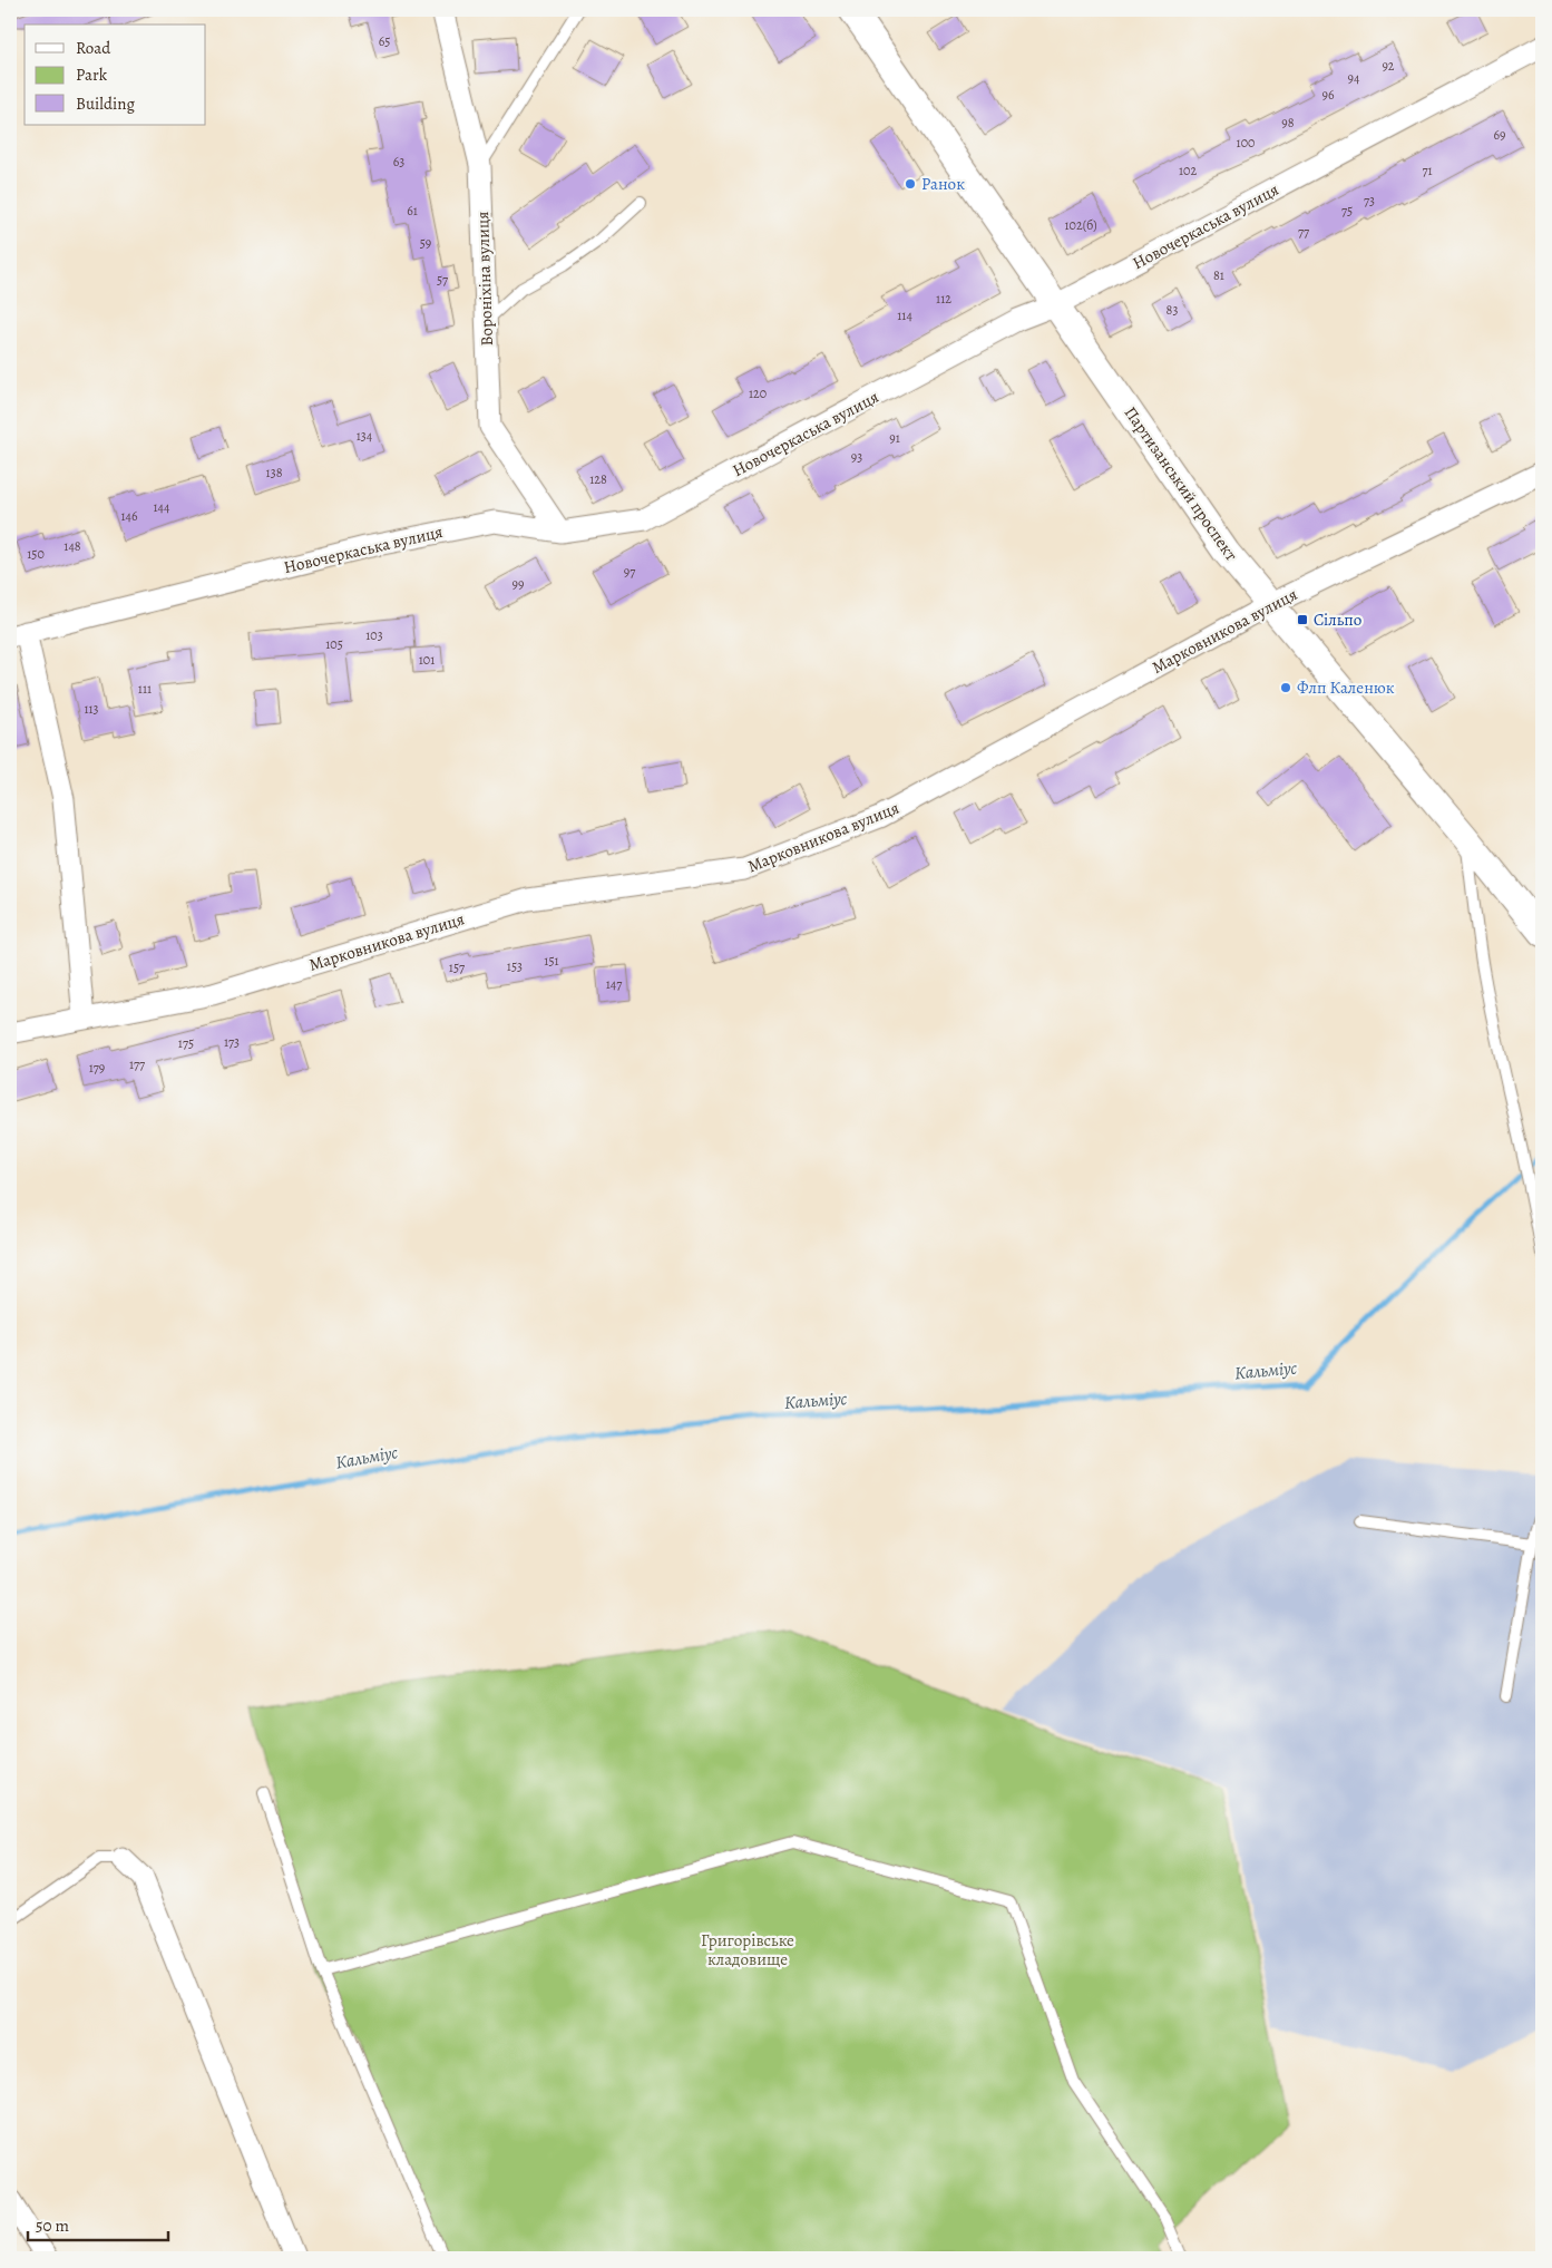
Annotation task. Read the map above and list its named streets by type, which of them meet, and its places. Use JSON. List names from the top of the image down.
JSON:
{
  "streets": {
    "street": [
      "Новочеркаська вулиця",
      "Вороніхіна вулиця",
      "Партизанський проспект",
      "Марковникова вулиця"
    ]
  },
  "crossings": [
    ["Новочеркаська вулиця", "Вороніхіна вулиця"],
    ["Новочеркаська вулиця", "Партизанський проспект"],
    ["Партизанський проспект", "Марковникова вулиця"]
  ],
  "water": ["Кальміус"],
  "parks": ["Григорівське кладовище"],
  "places": {
    "other": ["Ранок", "Флп Каленюк"],
    "transit": ["Сільпо"]
  },
  "house_numbers": [
    "65",
    "92",
    "94",
    "96",
    "98",
    "69",
    "100",
    "63",
    "102",
    "71",
    "73",
    "61",
    "75",
    "102(б)",
    "77",
    "59",
    "81",
    "57",
    "112",
    "83",
    "114",
    "120",
    "134",
    "91",
    "93",
    "138",
    "128",
    "144",
    "146",
    "148",
    "150",
    "97",
    "99",
    "103",
    "105",
    "101",
    "111",
    "113",
    "151",
    "153",
    "157",
    "147",
    "173",
    "175",
    "177",
    "179"
  ],
  "legend": ["Road", "Park", "Building"],
  "scale_bar": "50 m"
}
